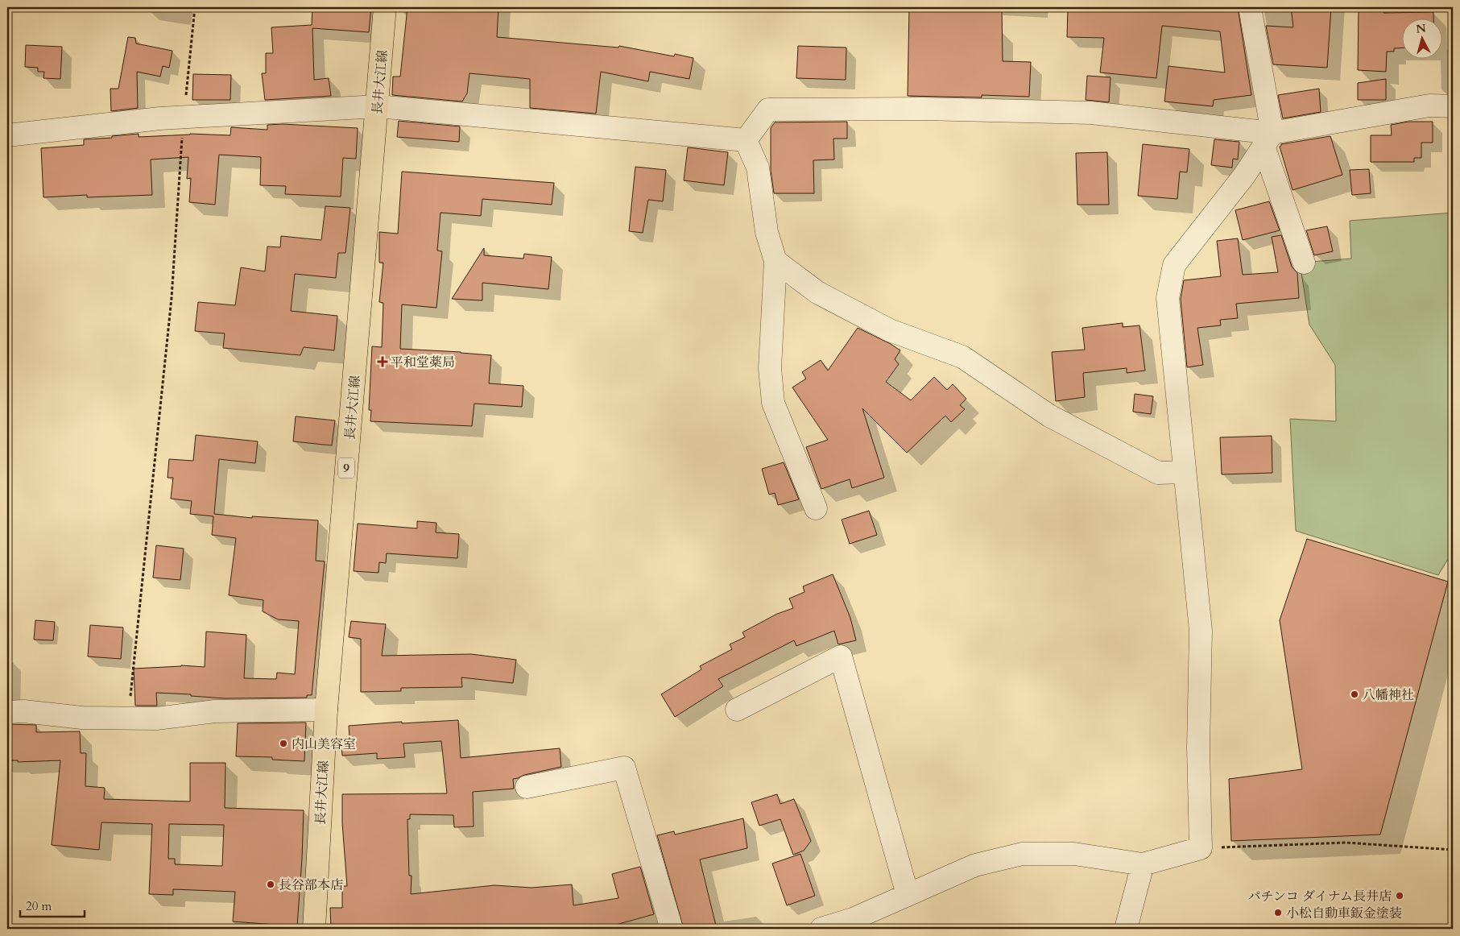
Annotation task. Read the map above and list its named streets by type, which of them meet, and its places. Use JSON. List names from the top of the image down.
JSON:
{
  "streets": {
    "main road": ["長井大江線", "9"]
  },
  "places": {
    "health": ["平和堂薬局"],
    "other": [
      "八幡神社",
      "内山美容室",
      "長谷部本店",
      "パチンコ ダイナム長井店",
      "小松自動車鈑金塗装"
    ]
  },
  "scale_bar": "20 m",
  "north": "top"
}
